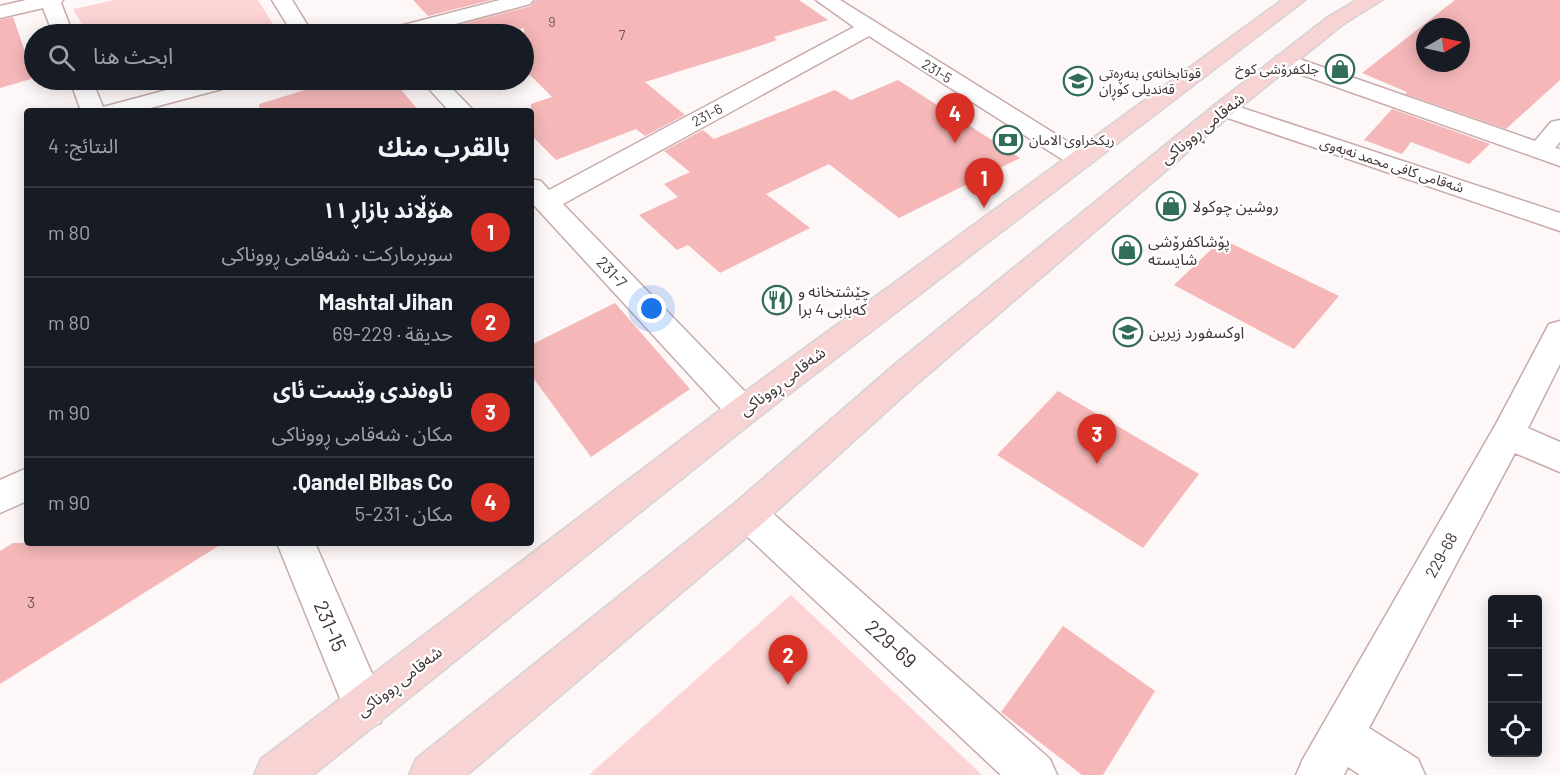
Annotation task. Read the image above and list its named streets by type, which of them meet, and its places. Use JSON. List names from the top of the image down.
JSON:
{
  "streets": {
    "main road": ["شەقامی ڕووناکی"],
    "street": [
      "231-5",
      "231-6",
      "شەقامی کافی محمد نەبەوی",
      "231-7",
      "229-68",
      "231-15",
      "229-69"
    ]
  },
  "crossings": [
    ["231-5", "231-6"],
    ["231-5", "شەقامی ڕووناکی"],
    ["231-6", "231-7"],
    ["شەقامی ڕووناکی", "شەقامی کافی محمد نەبەوی"],
    ["شەقامی ڕووناکی", "231-7"],
    ["شەقامی ڕووناکی", "231-15"],
    ["شەقامی ڕووناکی", "229-69"]
  ],
  "places": {
    "shop": ["جلکفرۆشی کوخ", "روشين چوكولا", "پۆشاکفرۆشی شایستە"],
    "school or university": ["قوتابخانەی بنەڕەتی قەندیلی کوڕان", "اوكسفورد زيرين"],
    "bank": ["ريكخراوى الامان"],
    "restaurant": ["چێشتخانە و کەبابی 4 برا"]
  },
  "house_numbers": ["9", "7", "3"],
  "north": "right",
  "page": {
    "search": "ابحث هنا",
    "pins": [
      "4",
      "1",
      "3",
      "2"
    ],
    "heading": ["بالقرب منك", "النتائج: 4"],
    "list": [
      {
        "mark": "1",
        "name": "هۆڵاند بازاڕ ١١",
        "note": "سوبرماركت · شەقامی ڕووناکی",
        "value": "80 m"
      },
      {
        "mark": "2",
        "name": "Mashtal Jihan",
        "note": "حديقة · 229-69",
        "value": "80 m"
      },
      {
        "mark": "3",
        "name": "ناوەندی وێست ئای",
        "note": "مكان · شەقامی ڕووناکی",
        "value": "90 m"
      },
      {
        "mark": "4",
        "name": "Qandel Blbas Co.",
        "note": "مكان · 231-5",
        "value": "90 m"
      }
    ],
    "map_buttons": ["+", "−"]
  }
}
